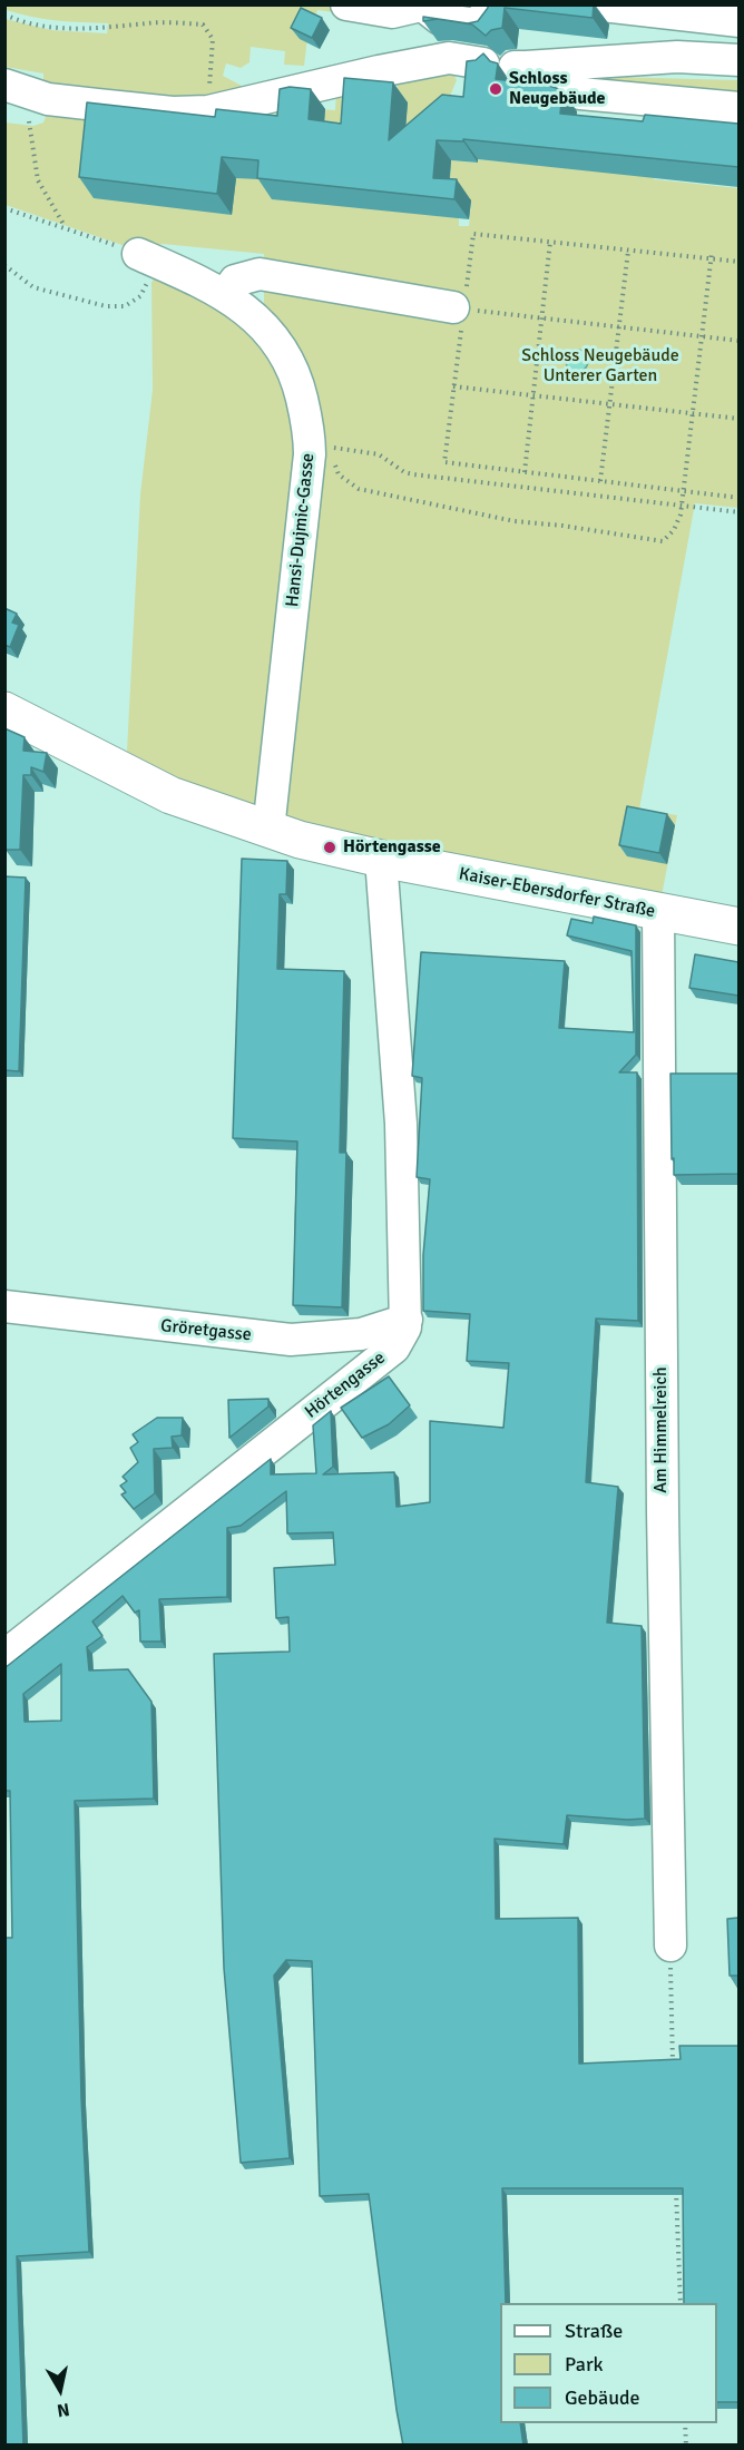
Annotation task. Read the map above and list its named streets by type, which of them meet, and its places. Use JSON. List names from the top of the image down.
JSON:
{
  "streets": {
    "main road": ["Kaiser-Ebersdorfer Straße"],
    "street": [
      "Hansi-Dujmic-Gasse",
      "Gröretgasse",
      "Hörtengasse",
      "Am Himmelreich"
    ]
  },
  "crossings": [
    ["Hansi-Dujmic-Gasse", "Kaiser-Ebersdorfer Straße"],
    ["Kaiser-Ebersdorfer Straße", "Hörtengasse"],
    ["Kaiser-Ebersdorfer Straße", "Am Himmelreich"],
    ["Gröretgasse", "Hörtengasse"]
  ],
  "parks": ["Schloss Neugebäude Unterer Garten"],
  "places": ["Schloss Neugebäude", "Hörtengasse"],
  "legend": ["Straße", "Park", "Gebäude"],
  "north": "bottom"
}
